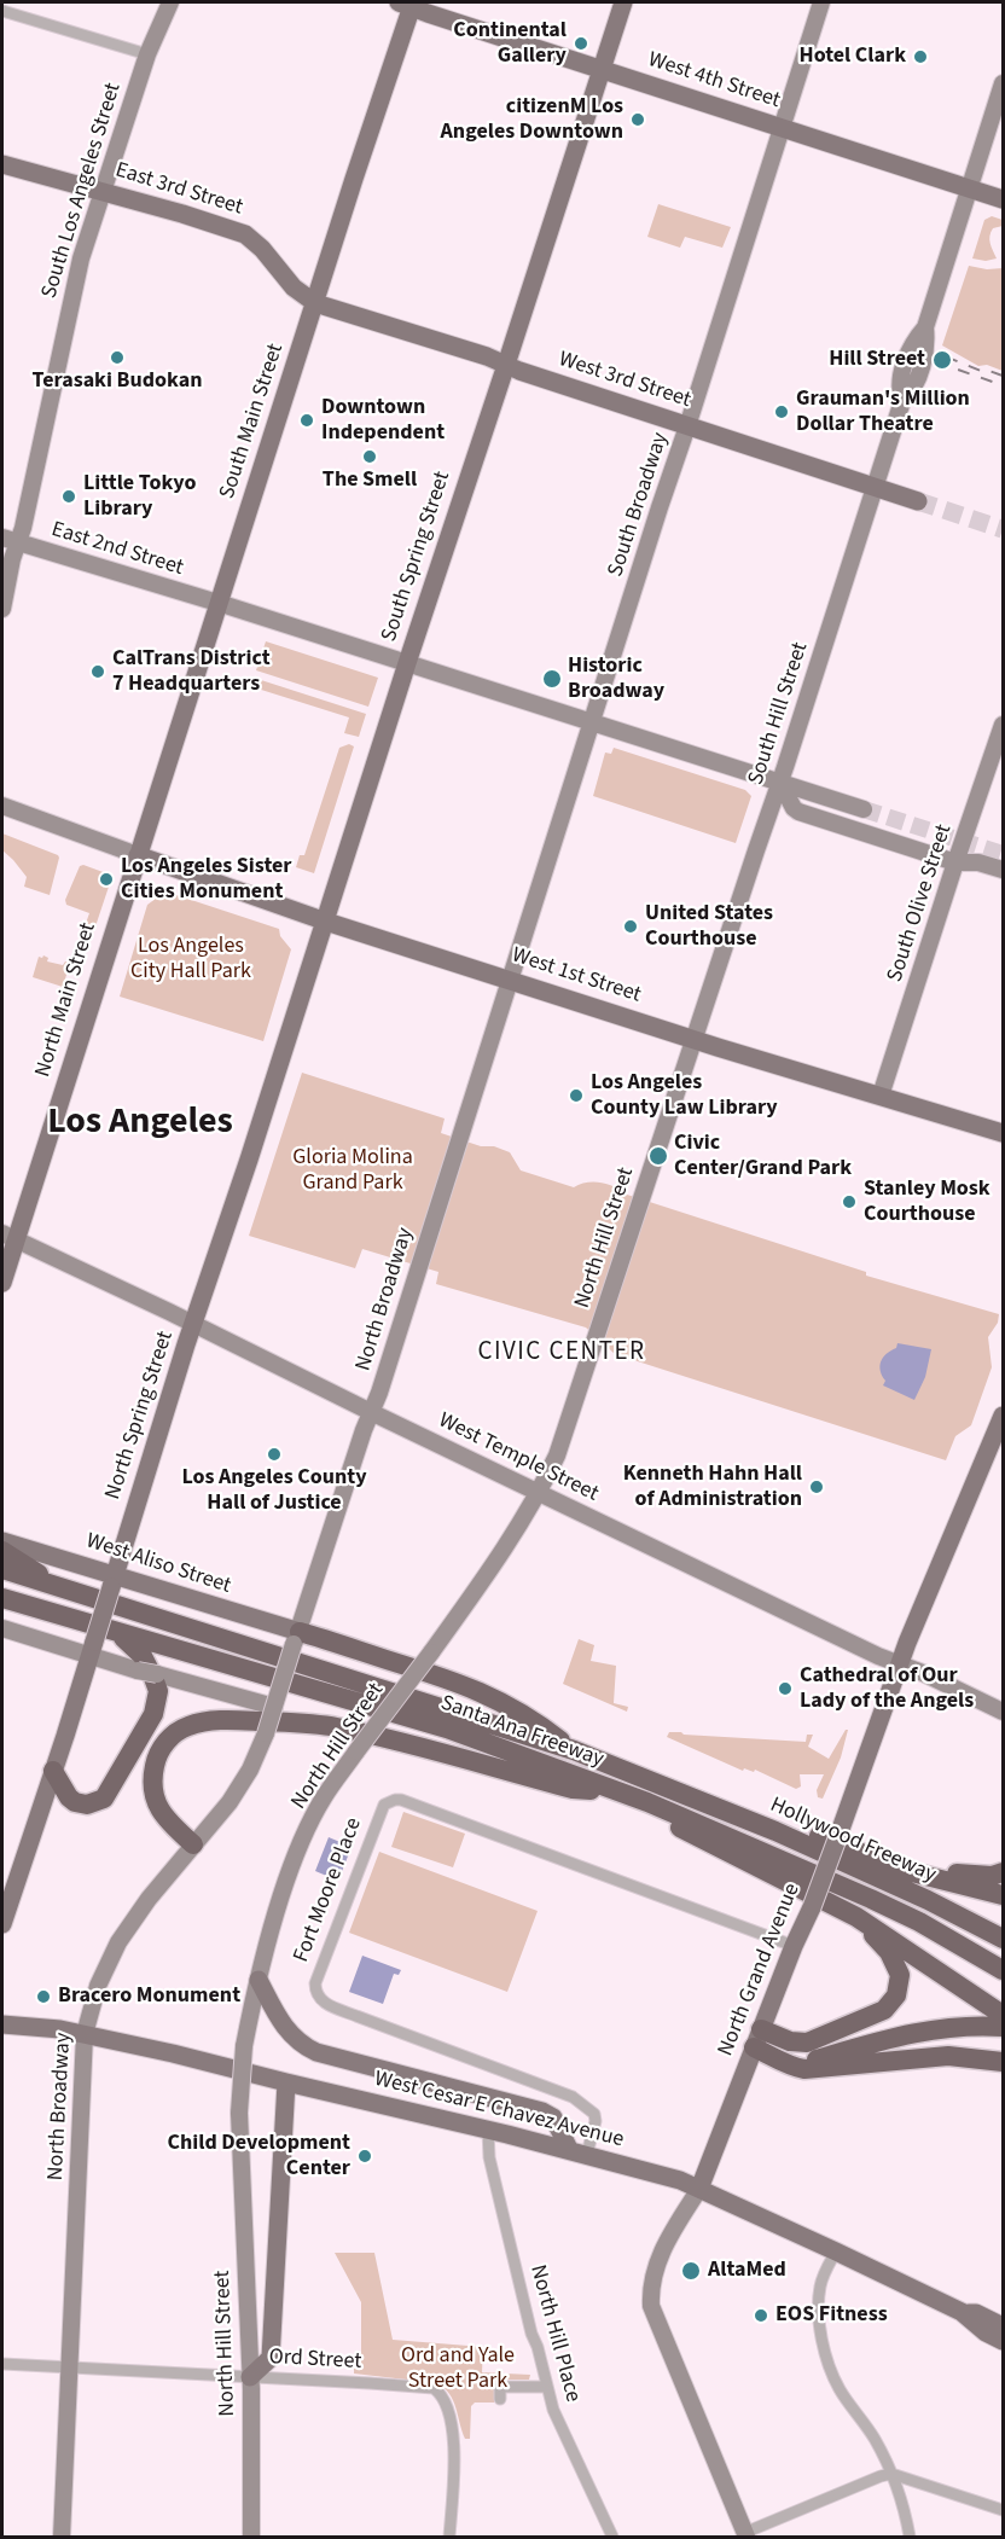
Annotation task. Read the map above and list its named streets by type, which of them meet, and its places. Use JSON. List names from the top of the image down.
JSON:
{
  "streets": {
    "highway": ["Santa Ana Freeway", "Hollywood Freeway"],
    "main road": [
      "West 4th Street",
      "East 3rd Street",
      "South Los Angeles Street",
      "West 3rd Street",
      "South Main Street",
      "South Broadway",
      "East 2nd Street",
      "South Spring Street",
      "South Hill Street",
      "South Olive Street",
      "West 1st Street",
      "North Main Street",
      "North Hill Street",
      "North Broadway",
      "North Spring Street",
      "West Temple Street",
      "West Aliso Street",
      "North Grand Avenue",
      "West Cesar E Chavez Avenue"
    ],
    "street": ["Fort Moore Place", "North Hill Place", "Ord Street"]
  },
  "crossings": [
    ["West 4th Street", "South Main Street"],
    ["West 4th Street", "South Broadway"],
    ["West 4th Street", "South Spring Street"],
    ["West 4th Street", "South Hill Street"],
    ["East 3rd Street", "South Los Angeles Street"],
    ["East 3rd Street", "West 3rd Street"],
    ["East 3rd Street", "South Main Street"],
    ["South Los Angeles Street", "East 2nd Street"],
    ["West 3rd Street", "South Main Street"],
    ["West 3rd Street", "South Broadway"],
    ["West 3rd Street", "South Spring Street"],
    ["West 3rd Street", "South Hill Street"],
    ["South Main Street", "East 2nd Street"],
    ["South Main Street", "West 1st Street"],
    ["South Main Street", "North Main Street"],
    ["South Broadway", "East 2nd Street"],
    ["South Broadway", "West 1st Street"],
    ["South Broadway", "North Broadway"],
    ["East 2nd Street", "South Spring Street"],
    ["East 2nd Street", "South Hill Street"],
    ["South Spring Street", "West 1st Street"],
    ["South Spring Street", "North Spring Street"],
    ["South Hill Street", "West 1st Street"],
    ["South Hill Street", "North Hill Street"],
    ["South Olive Street", "West 1st Street"],
    ["West 1st Street", "North Main Street"],
    ["West 1st Street", "North Hill Street"],
    ["West 1st Street", "North Broadway"],
    ["West 1st Street", "North Spring Street"],
    ["North Main Street", "West Temple Street"],
    ["North Hill Street", "West Temple Street"],
    ["North Hill Street", "Ord Street"],
    ["North Broadway", "West Temple Street"],
    ["North Broadway", "West Aliso Street"],
    ["North Broadway", "West Cesar E Chavez Avenue"],
    ["North Broadway", "Ord Street"],
    ["North Spring Street", "West Temple Street"],
    ["North Spring Street", "West Aliso Street"],
    ["West Temple Street", "North Grand Avenue"],
    ["Santa Ana Freeway", "Hollywood Freeway"],
    ["Fort Moore Place", "North Grand Avenue"],
    ["Fort Moore Place", "West Cesar E Chavez Avenue"],
    ["North Grand Avenue", "West Cesar E Chavez Avenue"],
    ["West Cesar E Chavez Avenue", "North Hill Place"]
  ],
  "districts": ["Los Angeles", "CIVIC CENTER"],
  "parks": ["Los Angeles City Hall Park", "Gloria Molina Grand Park", "Ord and Yale Street Park"],
  "places": [
    "Continental Gallery",
    "Hotel Clark",
    "citizenM Los Angeles Downtown",
    "Terasaki Budokan",
    "Hill Street",
    "Grauman's Million Dollar Theatre",
    "Downtown Independent",
    "The Smell",
    "Little Tokyo Library",
    "CalTrans District 7 Headquarters",
    "Historic Broadway",
    "Los Angeles Sister Cities Monument",
    "United States Courthouse",
    "Los Angeles County Law Library",
    "Civic Center/Grand Park",
    "Stanley Mosk Courthouse",
    "Los Angeles County Hall of Justice",
    "Kenneth Hahn Hall of Administration",
    "Cathedral of Our Lady of the Angels",
    "Bracero Monument",
    "Child Development Center",
    "AltaMed",
    "EOS Fitness"
  ]
}
